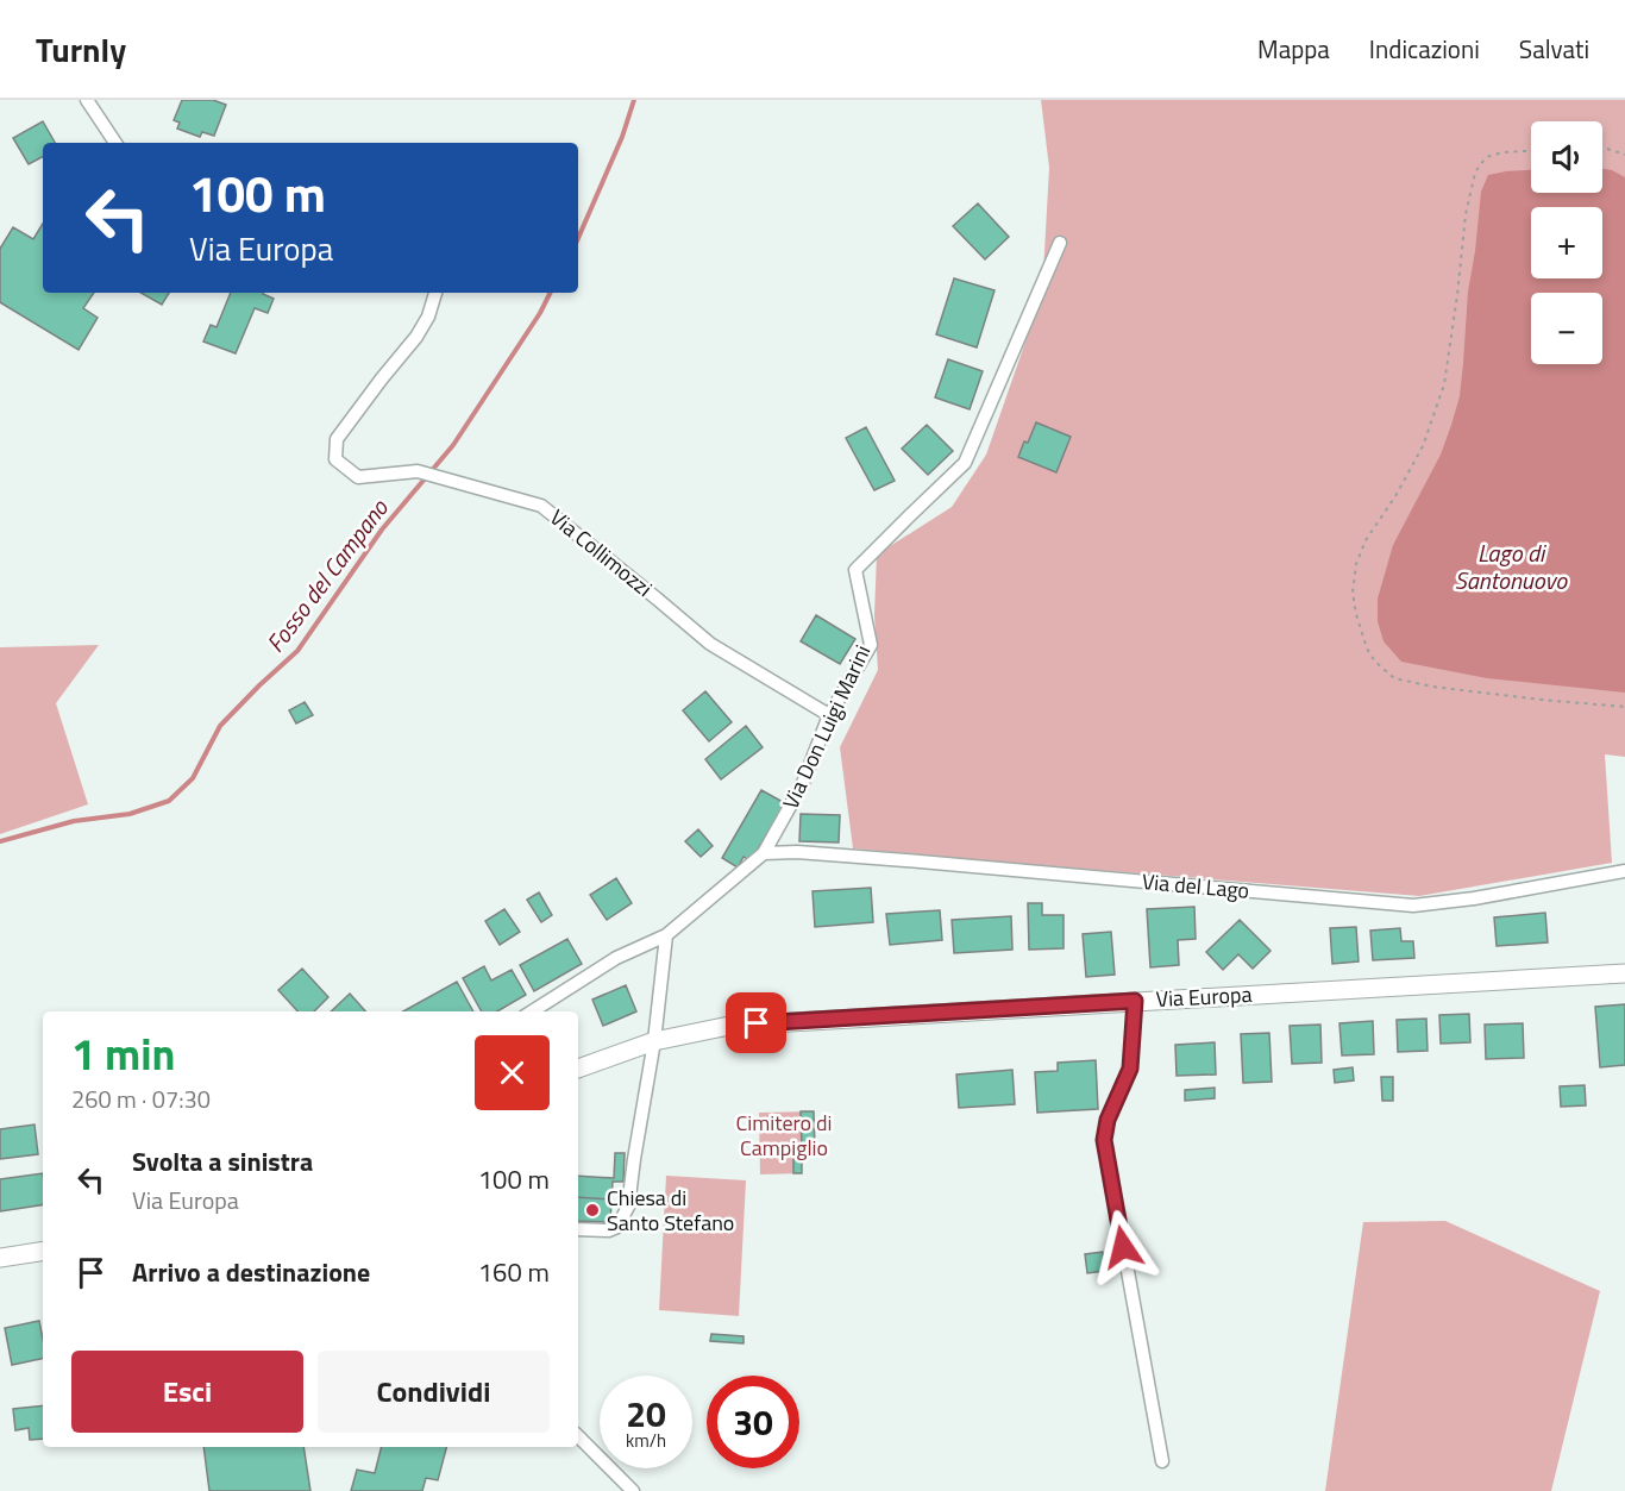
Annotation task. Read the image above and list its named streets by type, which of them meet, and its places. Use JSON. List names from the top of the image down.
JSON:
{
  "streets": {
    "main road": ["Via Europa"],
    "street": ["Via Collimozzi", "Via Don Luigi Marini", "Via del Lago"]
  },
  "crossings": [
    ["Via Collimozzi", "Via Don Luigi Marini"],
    ["Via Don Luigi Marini", "Via del Lago"]
  ],
  "water": ["Lago di Santonuovo", "Fosso del Campano"],
  "parks": ["Cimitero di Campiglio"],
  "places": ["Chiesa di Santo Stefano"],
  "page": {
    "header": "Turnly",
    "nav": ["Mappa", "Indicazioni", "Salvati"],
    "map_buttons": ["+", "−"],
    "turn": ["100 m", "Via Europa"],
    "heading": ["1 min", "260 m · 07:30"],
    "list": [
      {
        "name": "Svolta a sinistra",
        "note": "Via Europa",
        "value": "100 m"
      },
      {
        "name": "Arrivo a destinazione",
        "value": "160 m"
      }
    ],
    "buttons": ["Esci", "Condividi"],
    "speed": "20 km/h",
    "limit": "30"
  }
}
